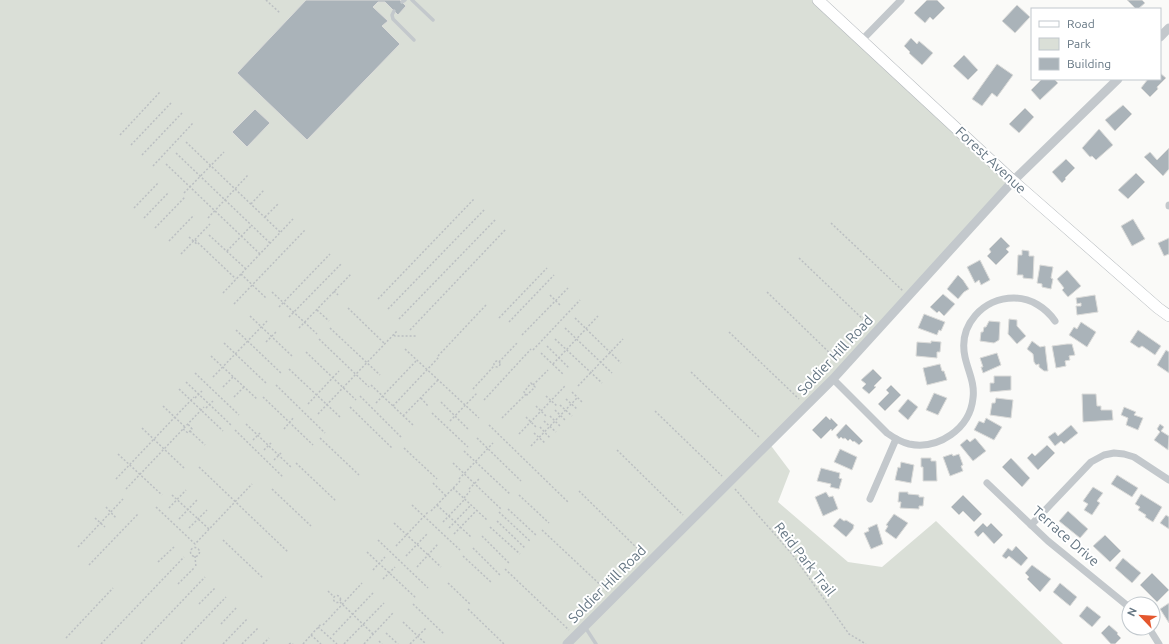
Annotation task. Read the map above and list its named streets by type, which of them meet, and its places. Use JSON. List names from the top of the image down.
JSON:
{
  "streets": {
    "main road": ["Forest Avenue"],
    "street": ["Soldier Hill Road", "Terrace Drive"],
    "path": ["Reid Park Trail"]
  },
  "crossings": [
    ["Forest Avenue", "Soldier Hill Road"],
    ["Soldier Hill Road", "Reid Park Trail"]
  ],
  "legend": ["Road", "Park", "Building"],
  "north": "top left"
}
